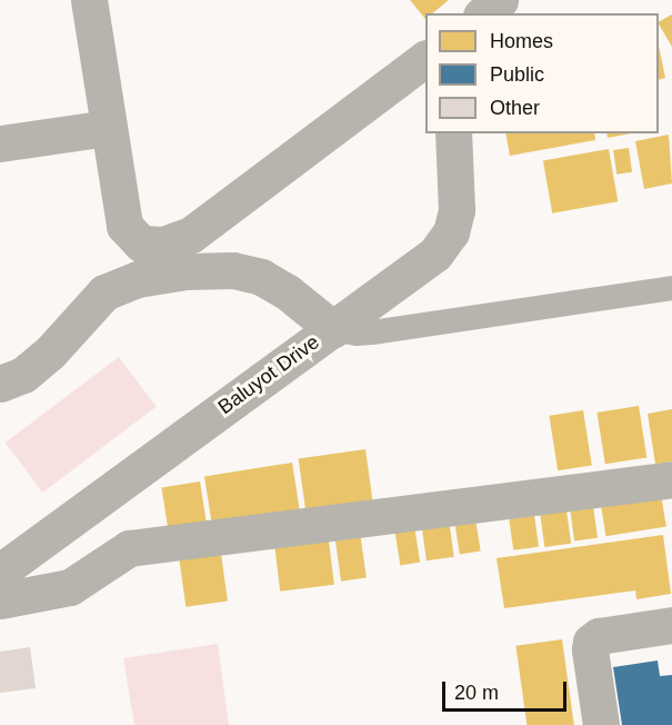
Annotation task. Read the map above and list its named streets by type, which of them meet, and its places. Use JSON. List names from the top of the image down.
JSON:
{
  "streets": {
    "street": ["Baluyot Drive"]
  },
  "legend": ["Homes", "Public", "Other"],
  "scale_bar": "20 m"
}
